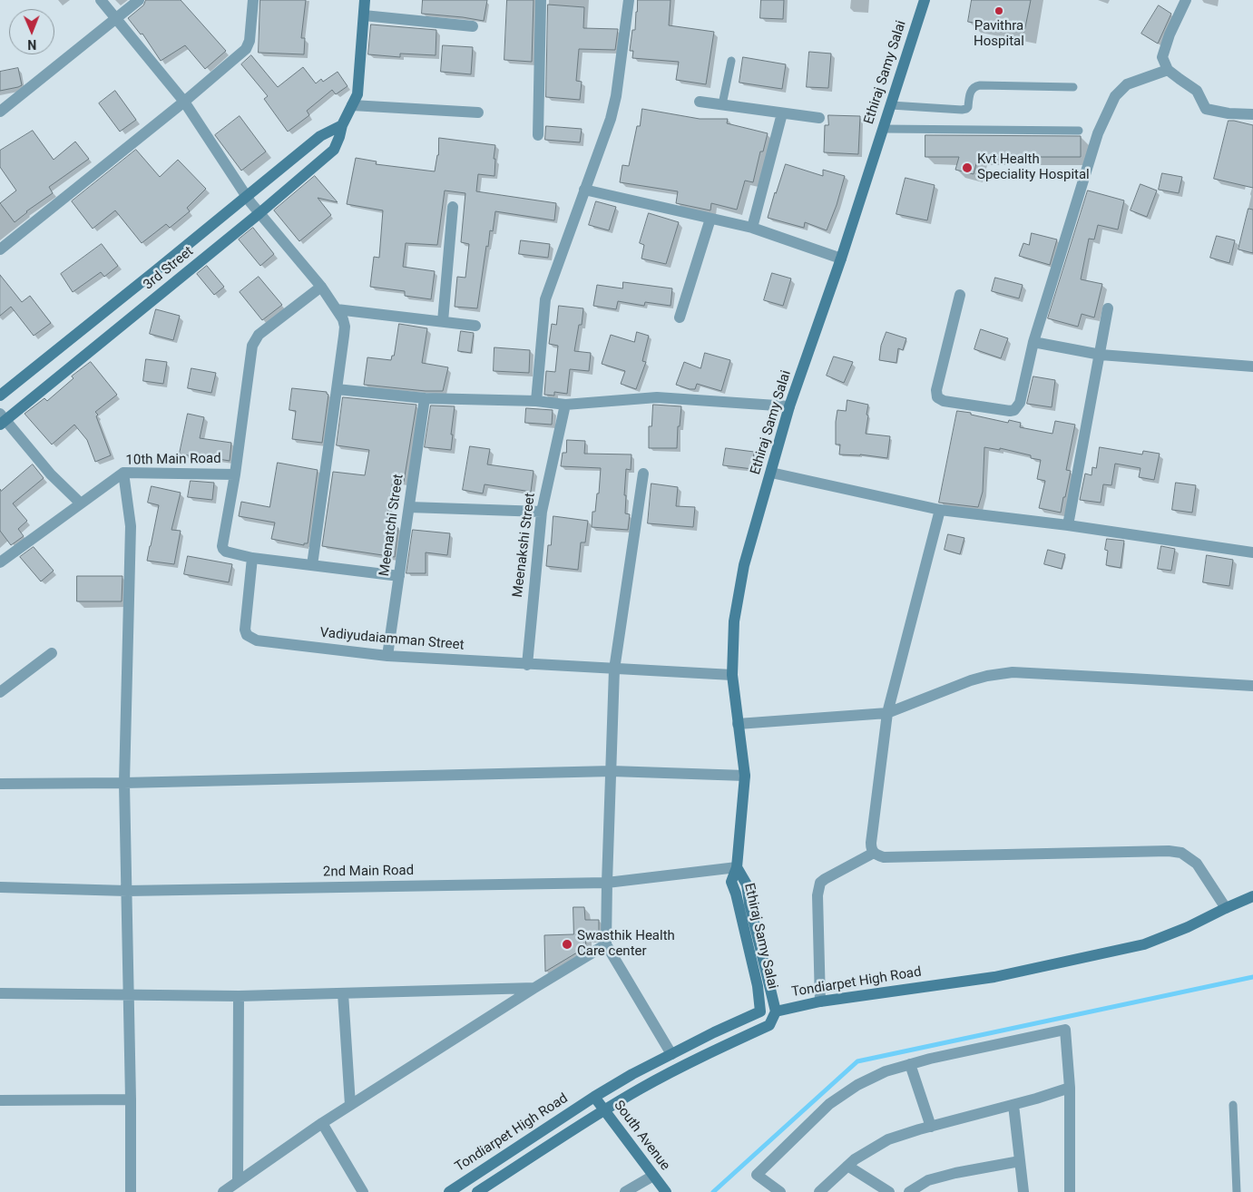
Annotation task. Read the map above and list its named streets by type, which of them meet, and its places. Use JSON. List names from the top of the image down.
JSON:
{
  "streets": {
    "main road": [
      "Ethiraj Samy Salai",
      "3rd Street",
      "Tondiarpet High Road",
      "South Avenue"
    ],
    "street": [
      "10th Main Road",
      "Meenatchi Street",
      "Meenakshi Street",
      "Vadiyudaiamman Street",
      "2nd Main Road"
    ]
  },
  "crossings": [
    ["Ethiraj Samy Salai", "Vadiyudaiamman Street"],
    ["Ethiraj Samy Salai", "2nd Main Road"],
    ["Ethiraj Samy Salai", "Tondiarpet High Road"],
    ["Meenatchi Street", "Vadiyudaiamman Street"],
    ["Meenakshi Street", "Vadiyudaiamman Street"],
    ["Tondiarpet High Road", "South Avenue"]
  ],
  "places": ["Pavithra Hospital", "Kvt Health Speciality Hospital", "Swasthik Health Care center"],
  "north": "bottom"
}
